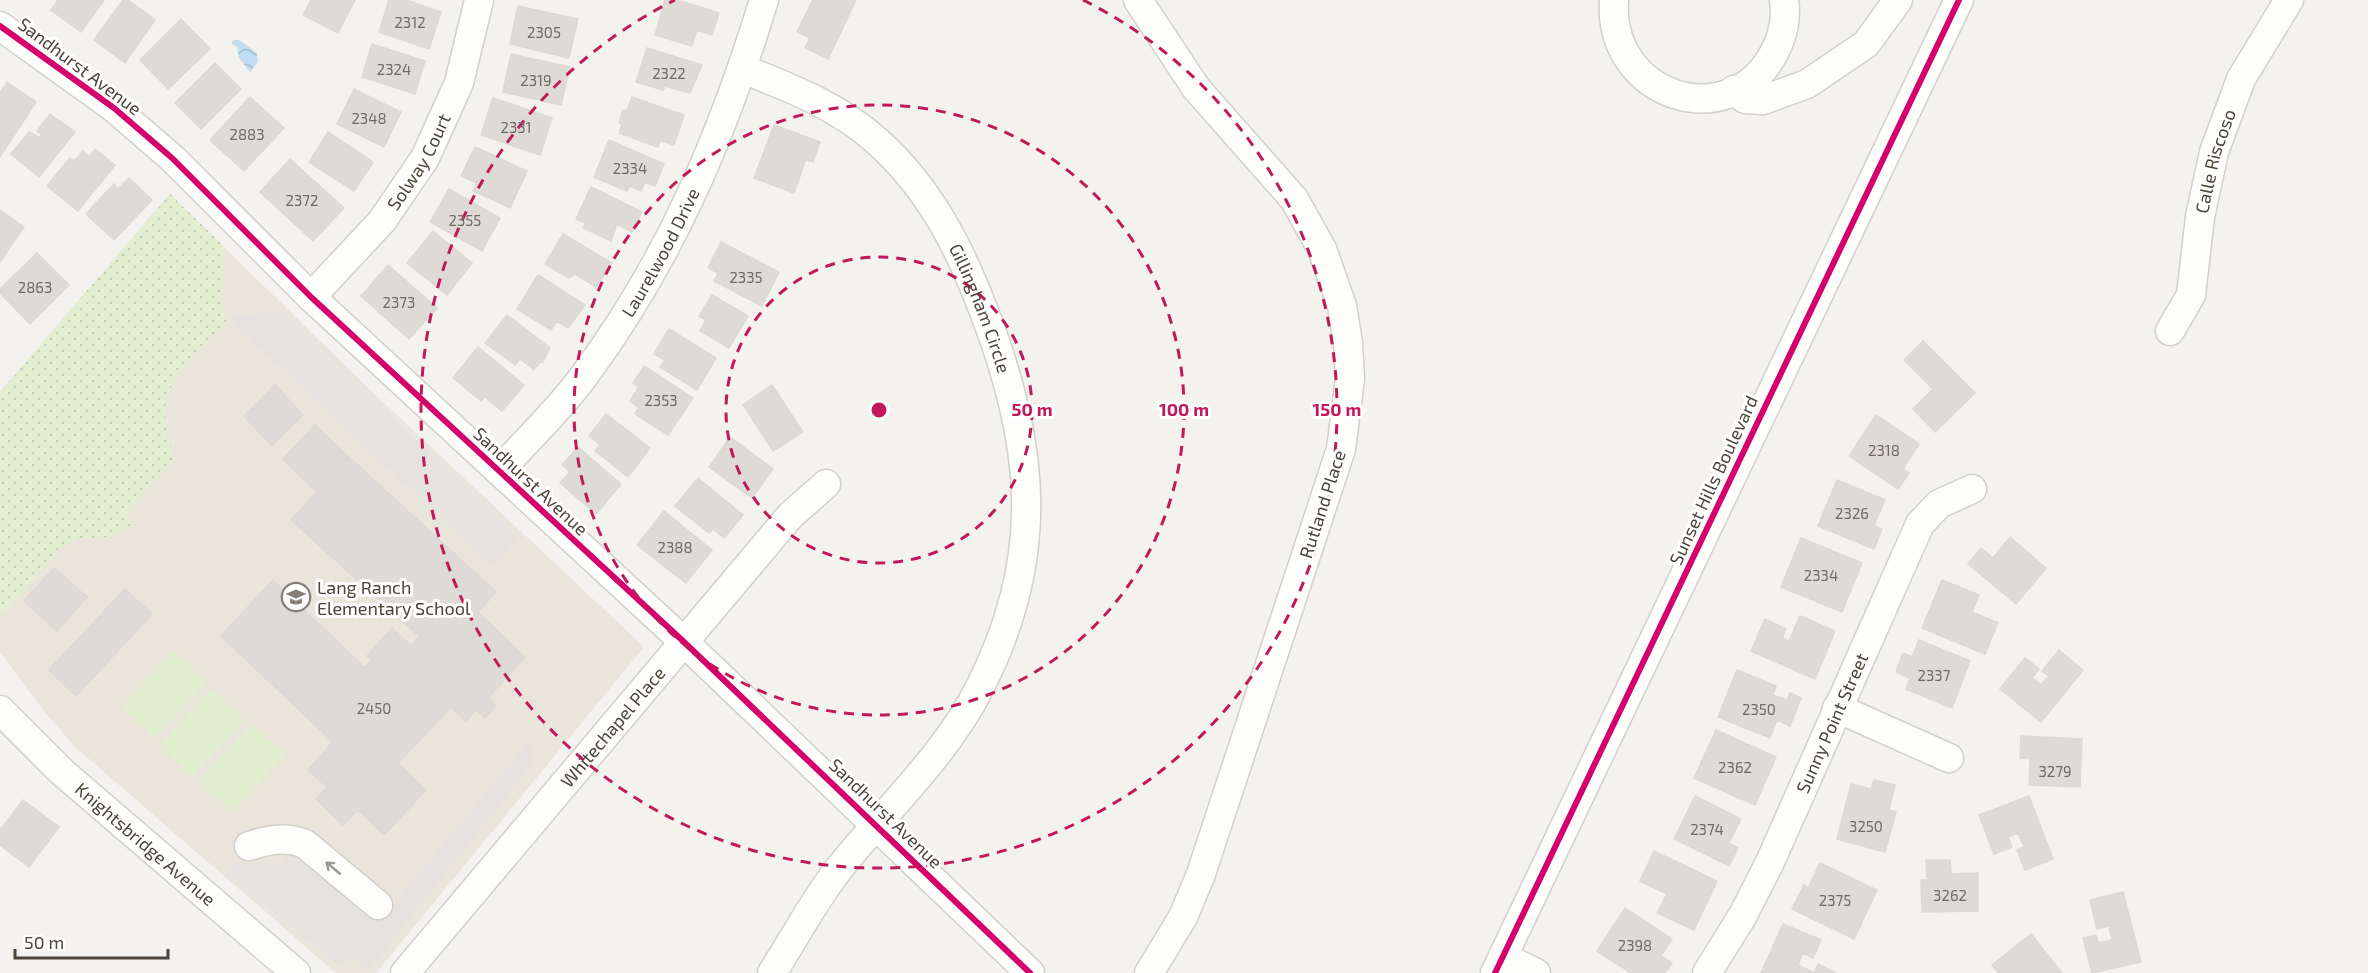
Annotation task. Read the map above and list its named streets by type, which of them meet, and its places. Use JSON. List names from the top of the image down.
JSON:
{
  "streets": {
    "street": [
      "Sandhurst Avenue",
      "Solway Court",
      "Calle Riscoso",
      "Laurelwood Drive",
      "Gillingham Circle",
      "Sunset Hills Boulevard",
      "Rutland Place",
      "Sunny Point Street",
      "Whitechapel Place",
      "Knightsbridge Avenue"
    ]
  },
  "crossings": [
    ["Sandhurst Avenue", "Solway Court"],
    ["Sandhurst Avenue", "Laurelwood Drive"],
    ["Sandhurst Avenue", "Gillingham Circle"],
    ["Sandhurst Avenue", "Whitechapel Place"],
    ["Laurelwood Drive", "Gillingham Circle"]
  ],
  "places": {
    "school or university": ["Lang Ranch Elementary School"]
  },
  "house_numbers": [
    "2312",
    "2305",
    "2324",
    "2322",
    "2319",
    "2348",
    "2331",
    "2883",
    "2334",
    "2372",
    "2355",
    "2335",
    "2863",
    "2373",
    "2353",
    "2318",
    "2326",
    "2388",
    "2334",
    "2337",
    "2450",
    "2350",
    "2362",
    "3279",
    "3250",
    "2374",
    "3262",
    "2375",
    "2398"
  ],
  "scale_bar": "50 m",
  "rings": ["50 m", "100 m", "150 m"]
}
